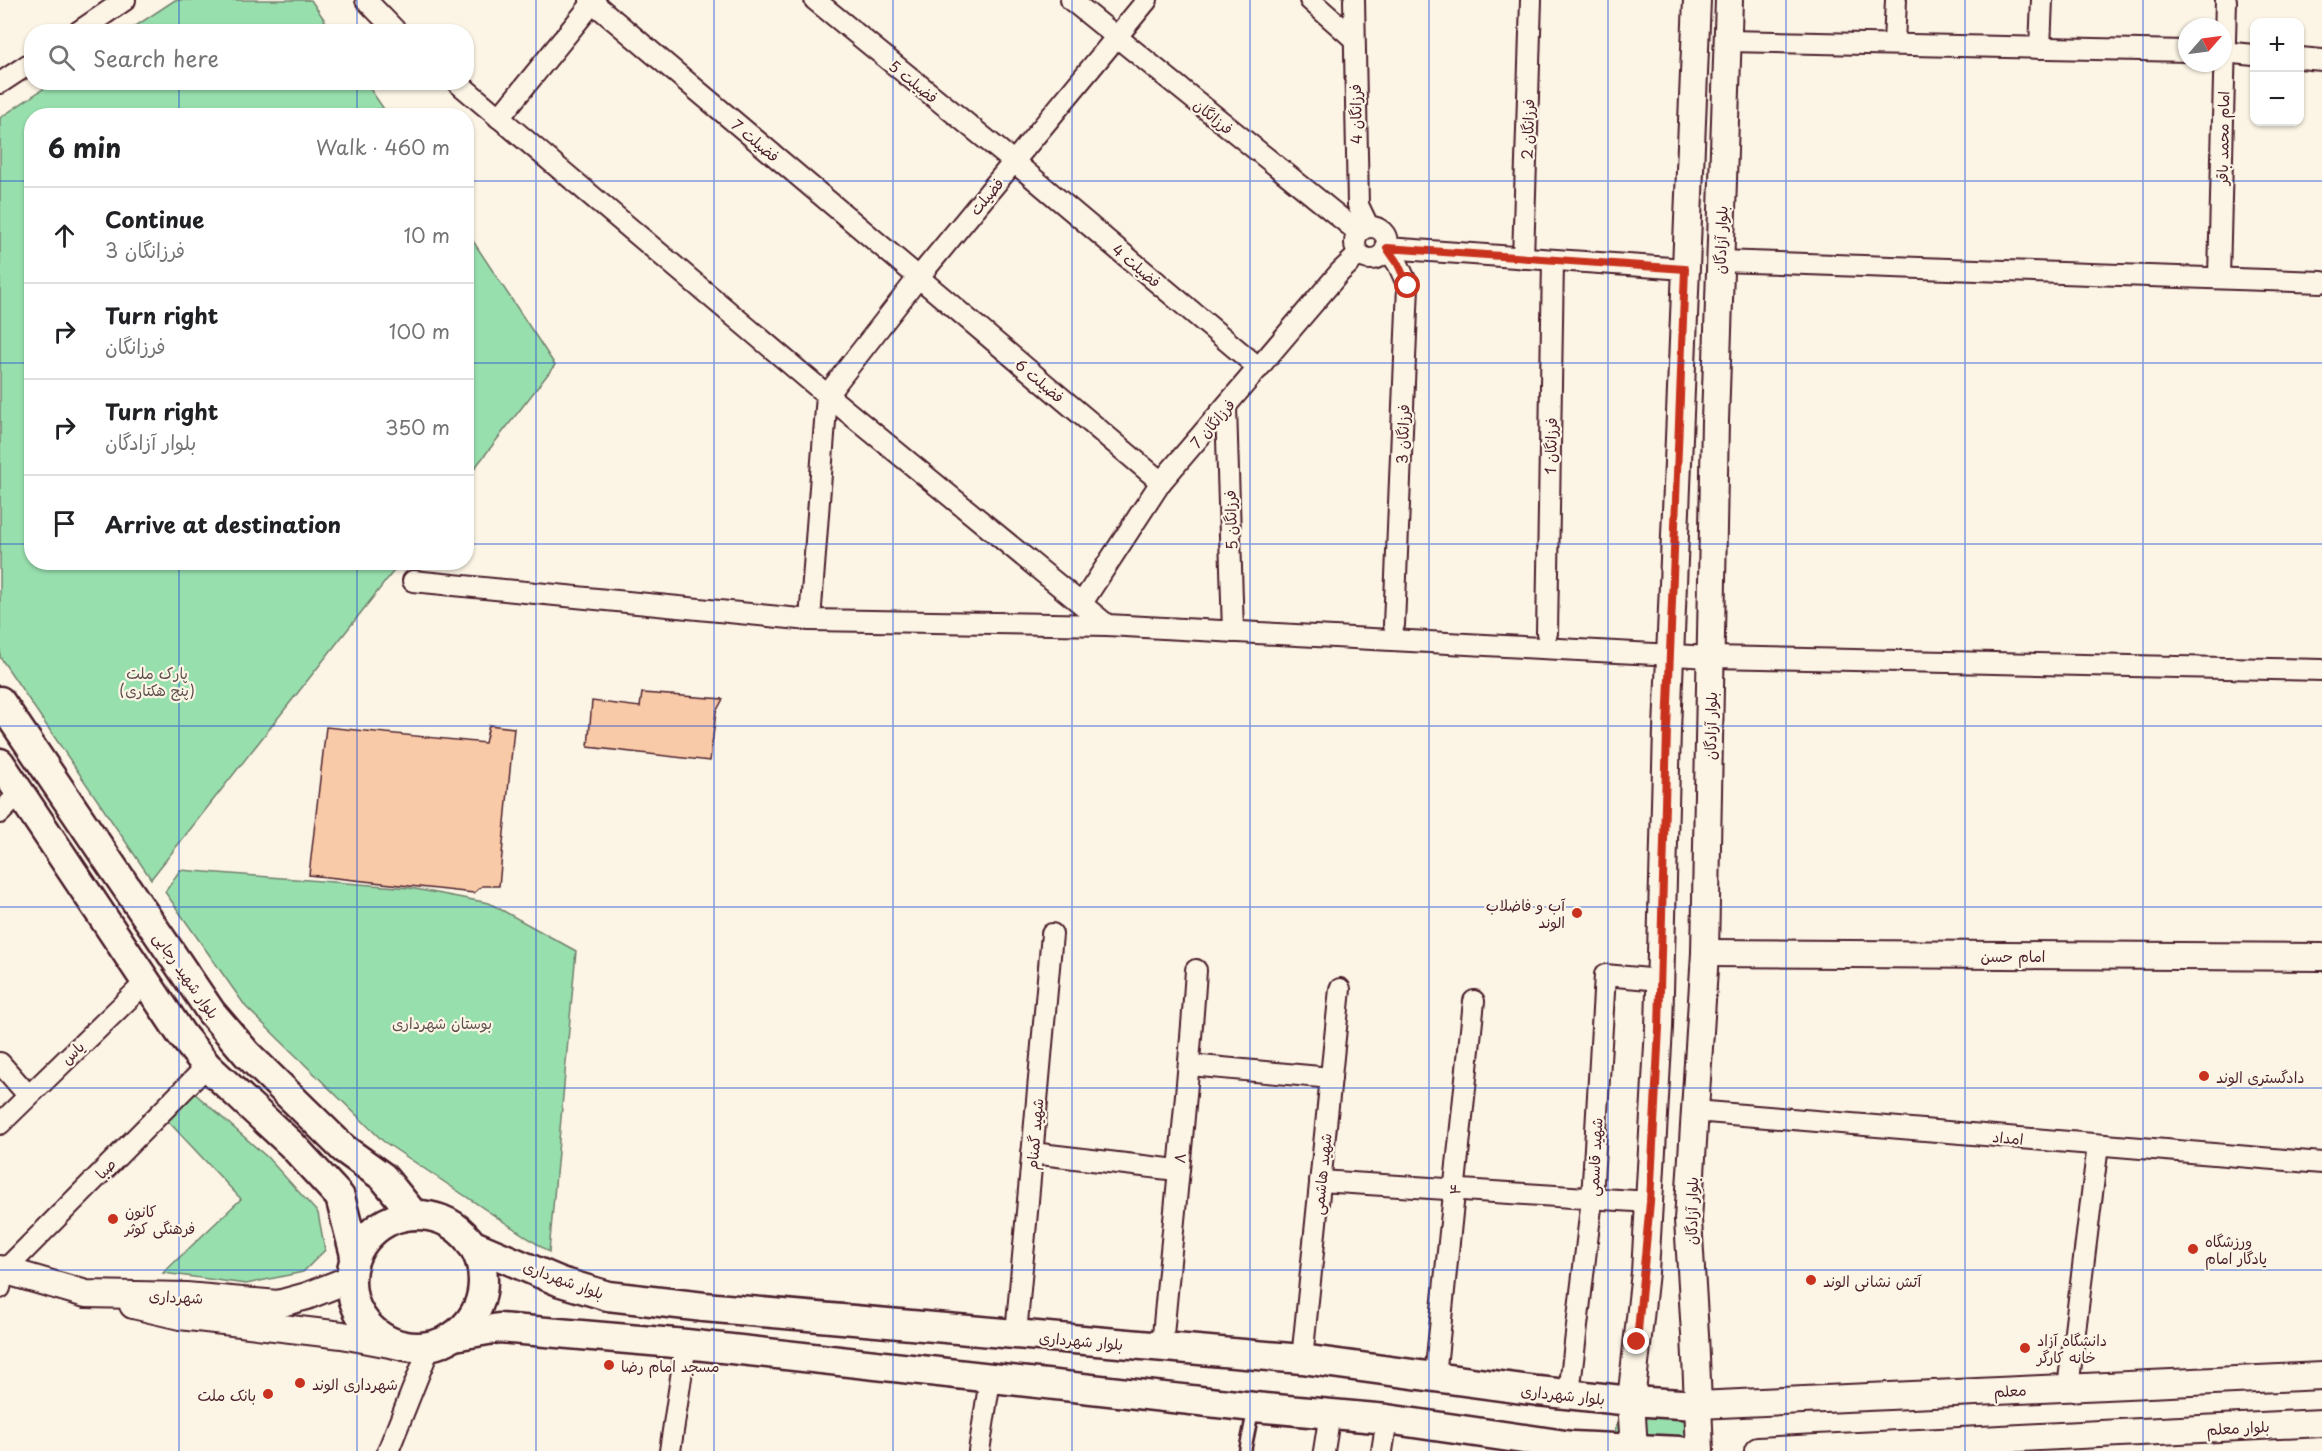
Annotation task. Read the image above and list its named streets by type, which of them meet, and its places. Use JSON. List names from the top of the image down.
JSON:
{
  "streets": {
    "main road": ["بلوار شهید رجایی", "بلوار شهرداری"],
    "street": [
      "فضیلت 5",
      "فرزانگان 4",
      "فرزانگان",
      "فرزانگان 2",
      "امام محمد باقر",
      "فضیلت 7",
      "فضیلت",
      "بلوار آزادگان",
      "فضیلت 4",
      "فضیلت 6",
      "فرزانگان 7",
      "فرزانگان 3",
      "فرزانگان 1",
      "فرزانگان 5",
      "امام حسن",
      "یاس",
      "شهید گمنام",
      "امداد",
      "شهید قاسمی",
      "۸",
      "صبا",
      "شهید هاشمی",
      "۴",
      "شهرداری",
      "معلم",
      "بلوار معلم"
    ]
  },
  "crossings": [
    ["فضیلت 5", "فضیلت"],
    ["فضیلت 5", "فضیلت 4"],
    ["فرزانگان 4", "فرزانگان"],
    ["فرزانگان 4", "فرزانگان 7"],
    ["فرزانگان 4", "فرزانگان 3"],
    ["فرزانگان", "فضیلت"],
    ["فرزانگان", "فرزانگان 7"],
    ["فرزانگان", "فرزانگان 3"],
    ["فضیلت 7", "فضیلت"],
    ["فضیلت 7", "فضیلت 6"],
    ["فضیلت", "فضیلت 4"],
    ["فضیلت", "فضیلت 6"],
    ["بلوار آزادگان", "امام حسن"],
    ["بلوار آزادگان", "امداد"],
    ["بلوار آزادگان", "بلوار شهرداری"],
    ["بلوار آزادگان", "معلم"],
    ["فضیلت 4", "فرزانگان 7"],
    ["فضیلت 6", "فرزانگان 7"],
    ["فرزانگان 7", "فرزانگان 3"],
    ["فرزانگان 7", "فرزانگان 5"],
    ["شهید گمنام", "بلوار شهرداری"],
    ["شهید قاسمی", "بلوار شهرداری"],
    ["۸", "بلوار شهرداری"],
    ["صبا", "شهرداری"],
    ["شهید هاشمی", "بلوار شهرداری"],
    ["۴", "بلوار شهرداری"],
    ["بلوار شهرداری", "معلم"]
  ],
  "parks": ["پارک ملت (پنج هکتاری)", "بوستان شهرداری"],
  "places": [
    "آب و فاضلاب الوند",
    "دادگستری الوند",
    "کانون فرهنگی کوثر",
    "ورزشگاه یادگار امام",
    "آتش نشانی الوند",
    "دانشگاه آزاد خانه کارگر",
    "مسجد امام رضا",
    "شهرداری الوند",
    "بانک ملت"
  ],
  "north": "top right",
  "page": {
    "map_buttons": ["+", "−"],
    "search": "Search here",
    "heading": ["6 min", "Walk · 460 m"],
    "list": [
      ["Continue", "فرزانگان 3", "10 m"],
      ["Turn right", "فرزانگان", "100 m"],
      ["Turn right", "بلوار آزادگان", "350 m"],
      "Arrive at destination"
    ]
  }
}
